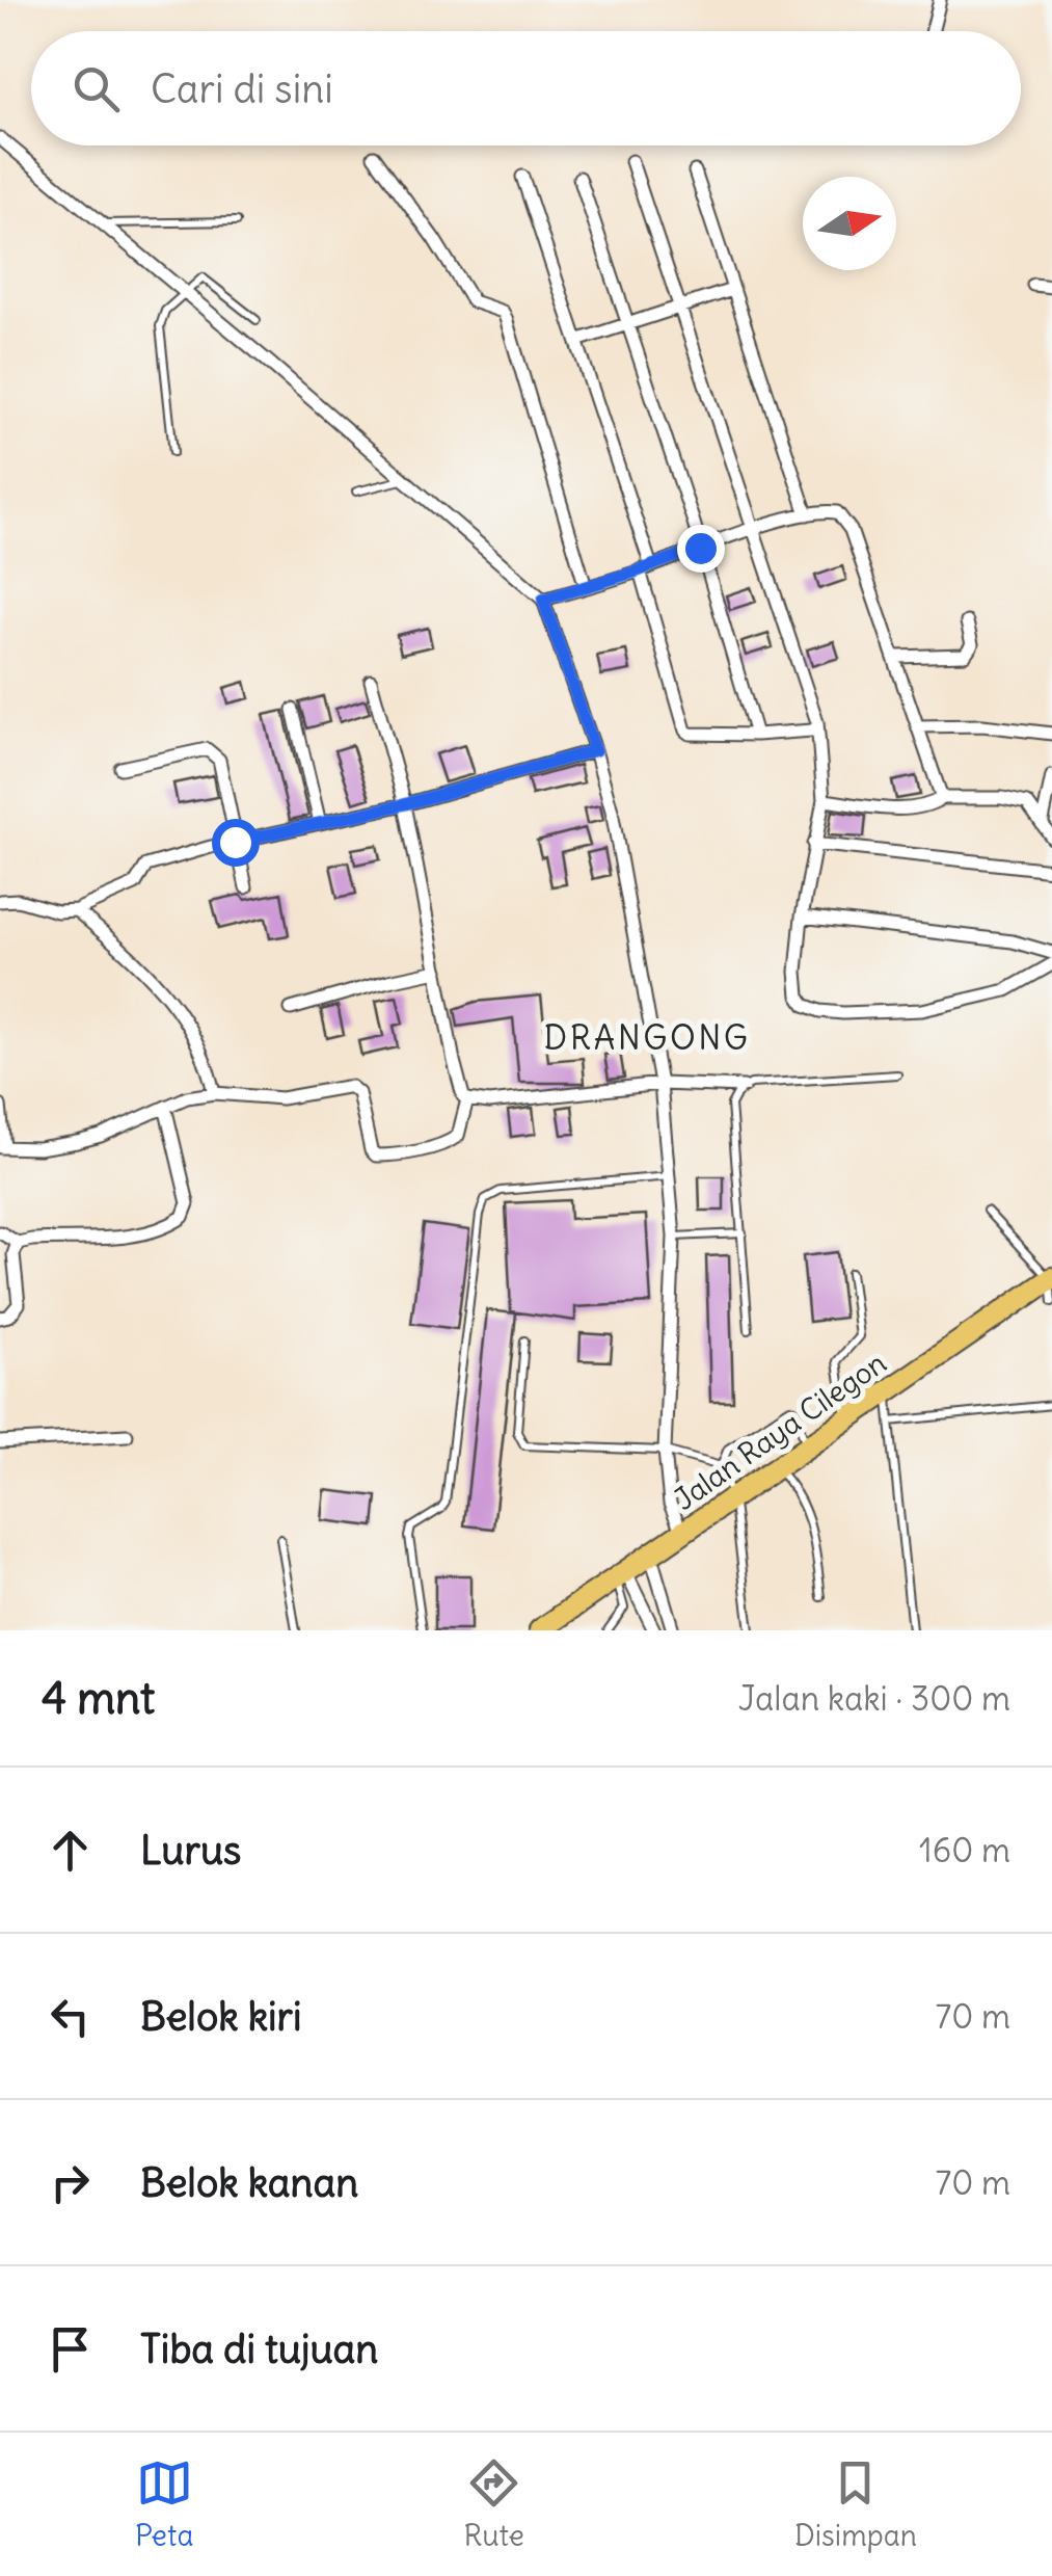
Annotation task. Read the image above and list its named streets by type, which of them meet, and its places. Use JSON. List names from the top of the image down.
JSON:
{
  "streets": {
    "highway": ["Jalan Raya Cilegon"]
  },
  "districts": ["DRANGONG"],
  "north": "right",
  "page": {
    "search": "Cari di sini",
    "heading": ["4 mnt", "Jalan kaki · 300 m"],
    "list": [
      ["Lurus", "160 m"],
      ["Belok kiri", "70 m"],
      ["Belok kanan", "70 m"],
      "Tiba di tujuan"
    ],
    "nav": ["Peta", "Rute", "Disimpan"]
  }
}
